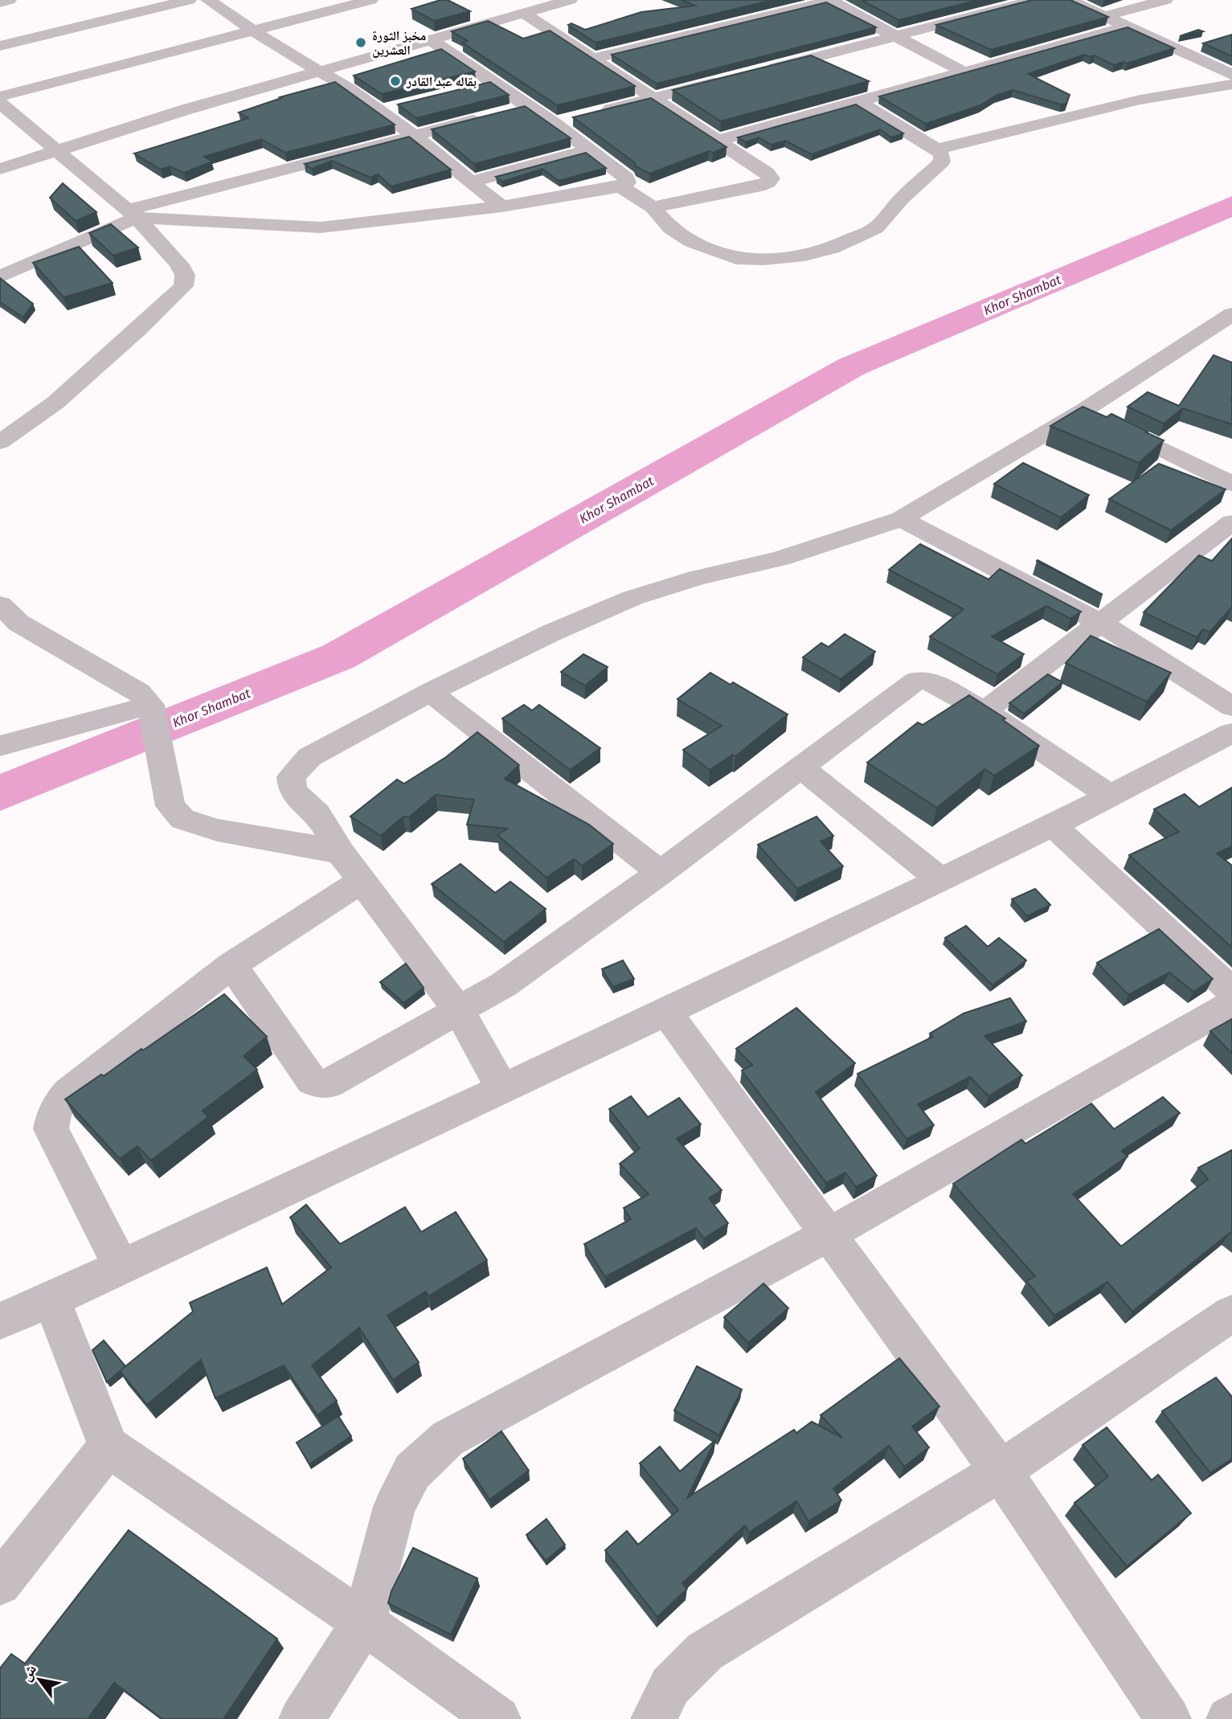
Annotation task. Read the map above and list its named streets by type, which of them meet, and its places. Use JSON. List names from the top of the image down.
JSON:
{
  "water": ["Khor Shambat"],
  "places": ["مخبز الثورة العشرين", "بقاله عبد القادر"],
  "north": "top left"
}
